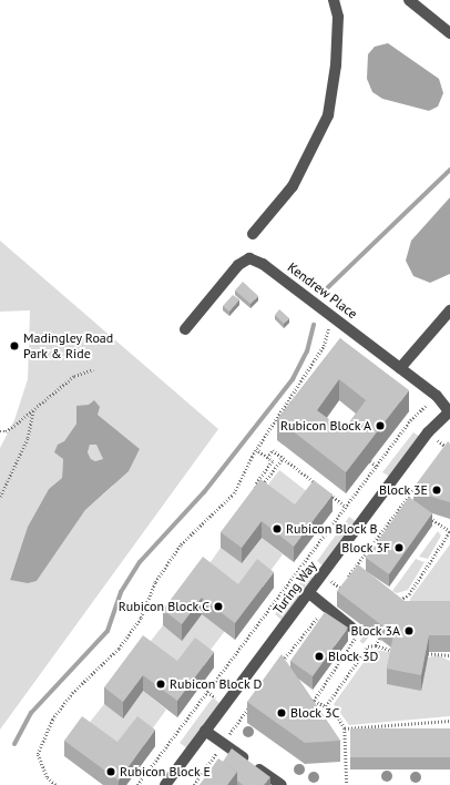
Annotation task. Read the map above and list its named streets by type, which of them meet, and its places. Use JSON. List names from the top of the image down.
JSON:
{
  "streets": {
    "street": ["Kendrew Place", "Turing Way"]
  },
  "crossings": [
    ["Kendrew Place", "Turing Way"]
  ],
  "places": [
    "Madingley Road Park & Ride",
    "Rubicon Block A",
    "Block 3E",
    "Rubicon Block B",
    "Block 3F",
    "Rubicon Block C",
    "Block 3A",
    "Block 3D",
    "Rubicon Block D",
    "Block 3C",
    "Rubicon Block E"
  ]
}
